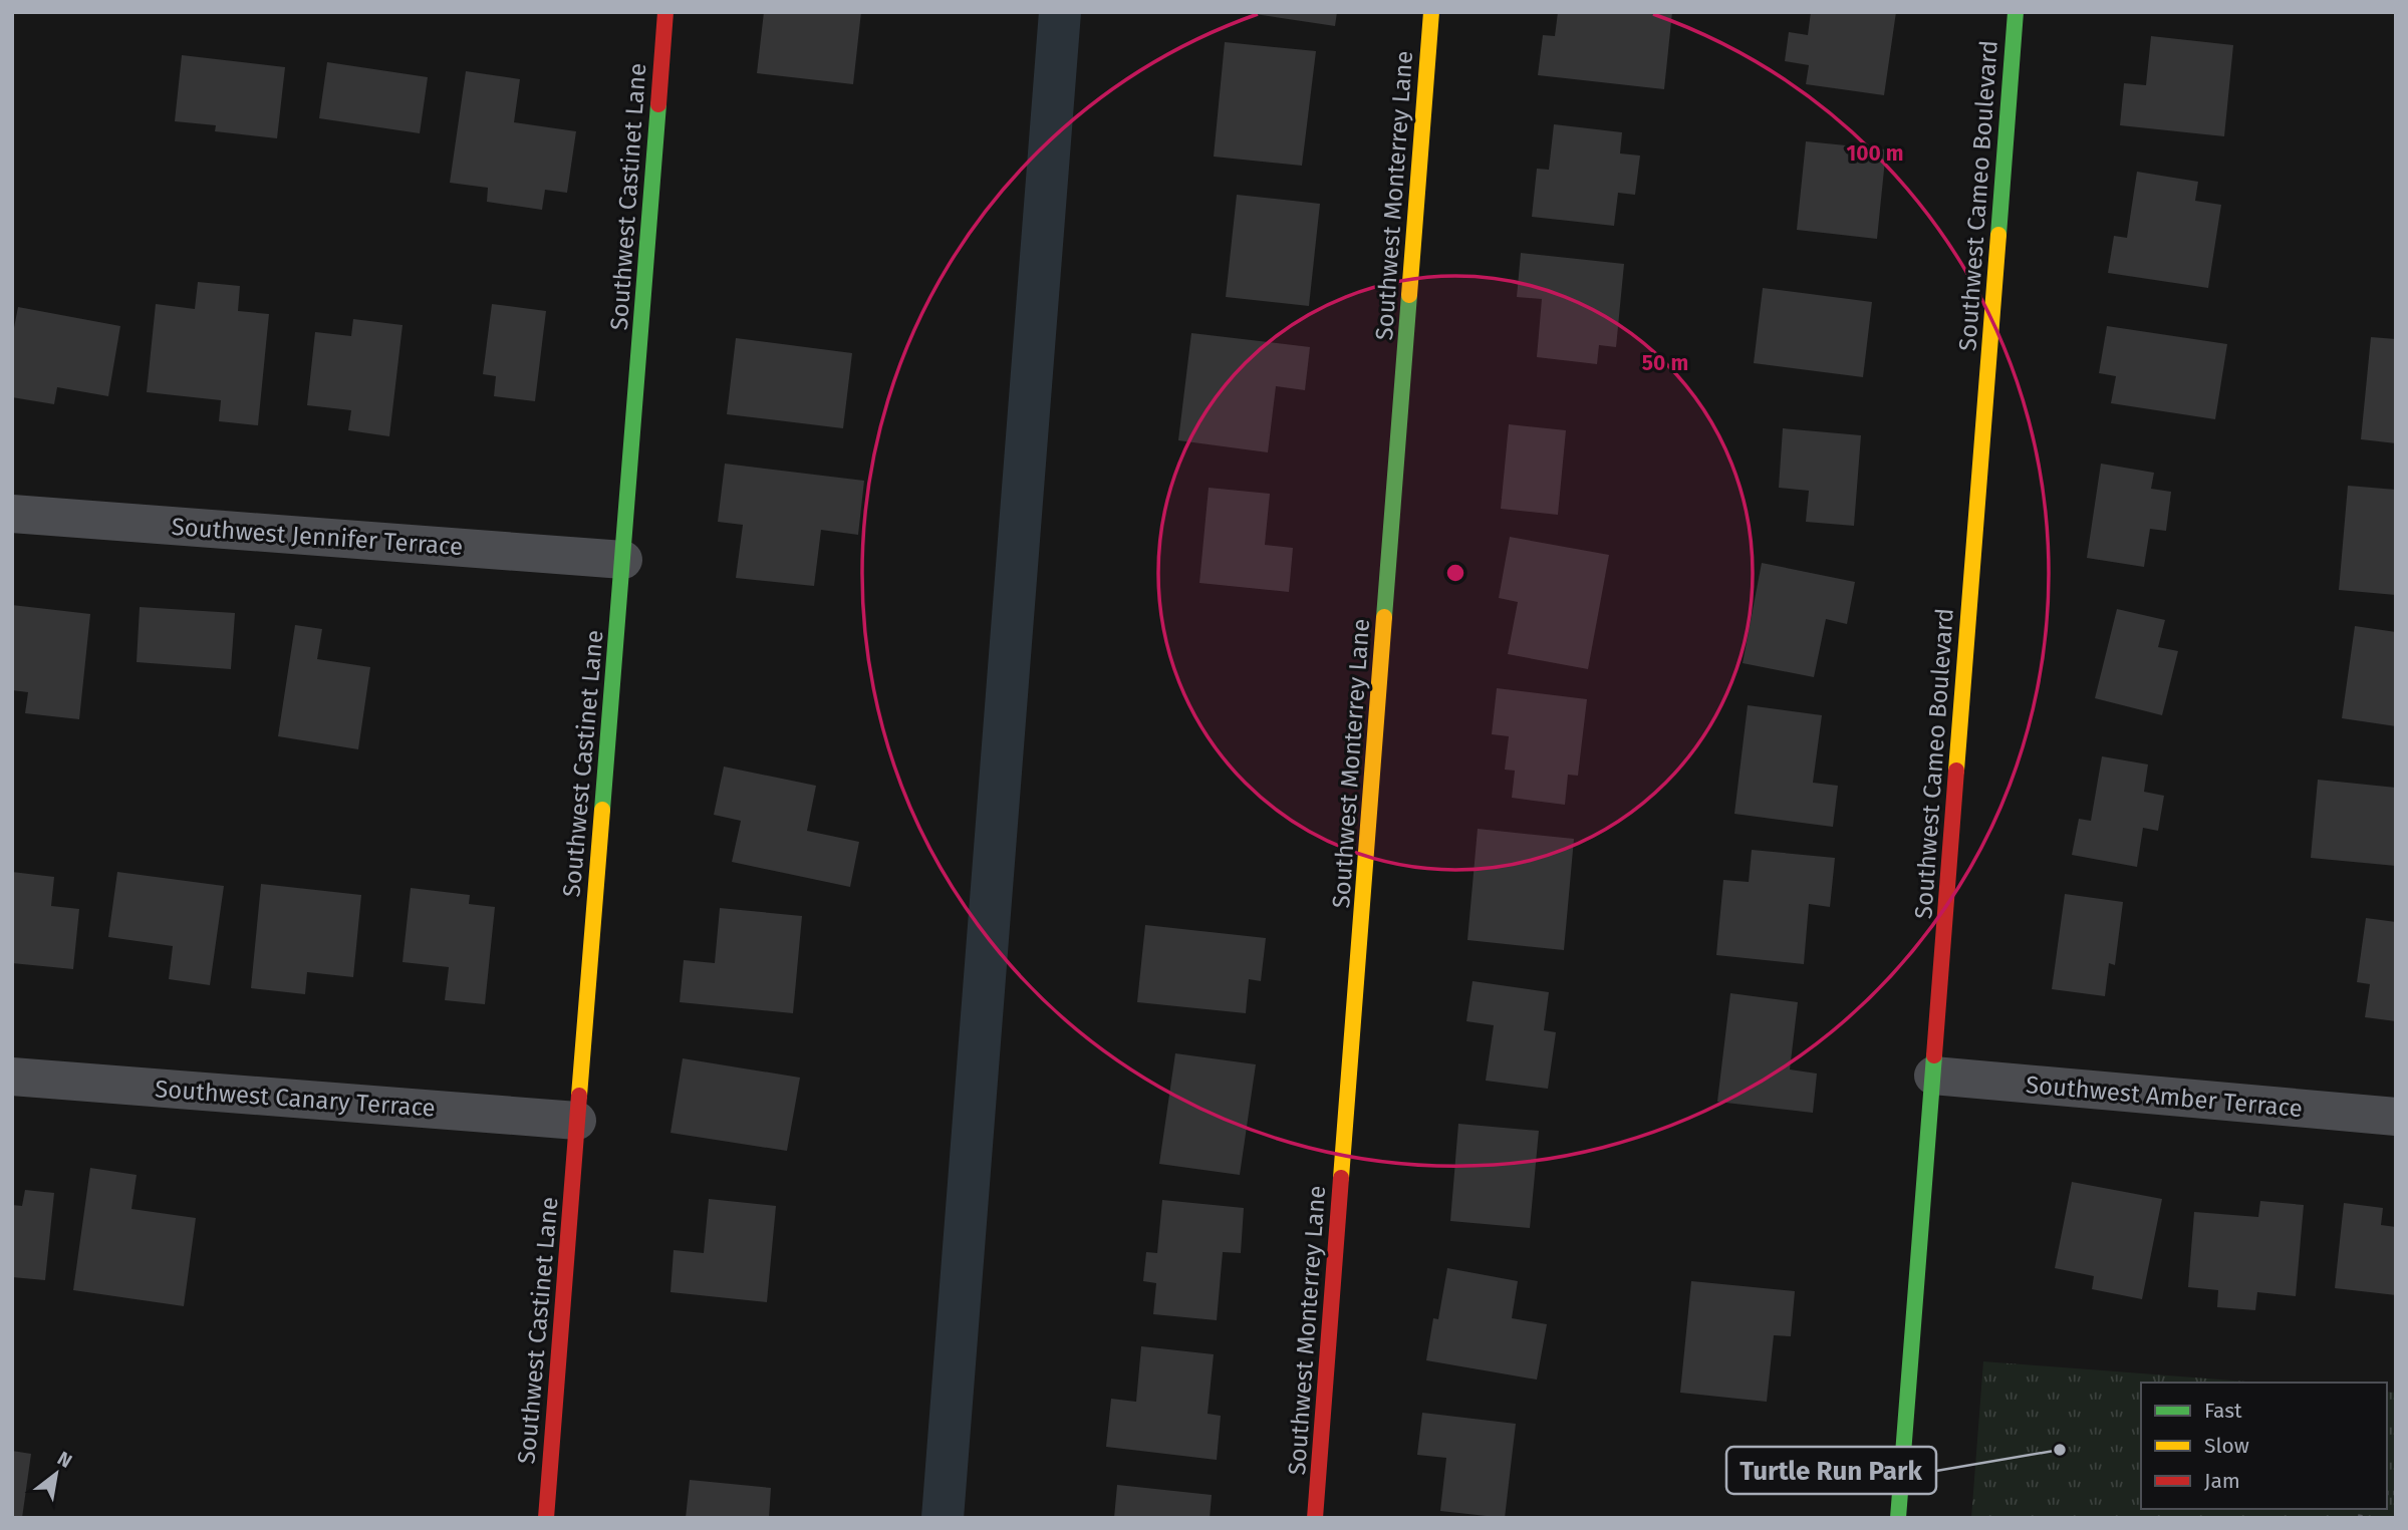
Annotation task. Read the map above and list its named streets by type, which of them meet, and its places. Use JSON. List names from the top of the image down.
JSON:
{
  "streets": {
    "street": [
      "Southwest Monterrey Lane",
      "Southwest Cameo Boulevard",
      "Southwest Castinet Lane",
      "Southwest Jennifer Terrace",
      "Southwest Amber Terrace",
      "Southwest Canary Terrace"
    ]
  },
  "crossings": [
    ["Southwest Cameo Boulevard", "Southwest Amber Terrace"],
    ["Southwest Castinet Lane", "Southwest Jennifer Terrace"],
    ["Southwest Castinet Lane", "Southwest Canary Terrace"]
  ],
  "places": ["Turtle Run Park"],
  "legend": ["Fast", "Slow", "Jam"],
  "north": "top right",
  "rings": ["100 m", "50 m"]
}
